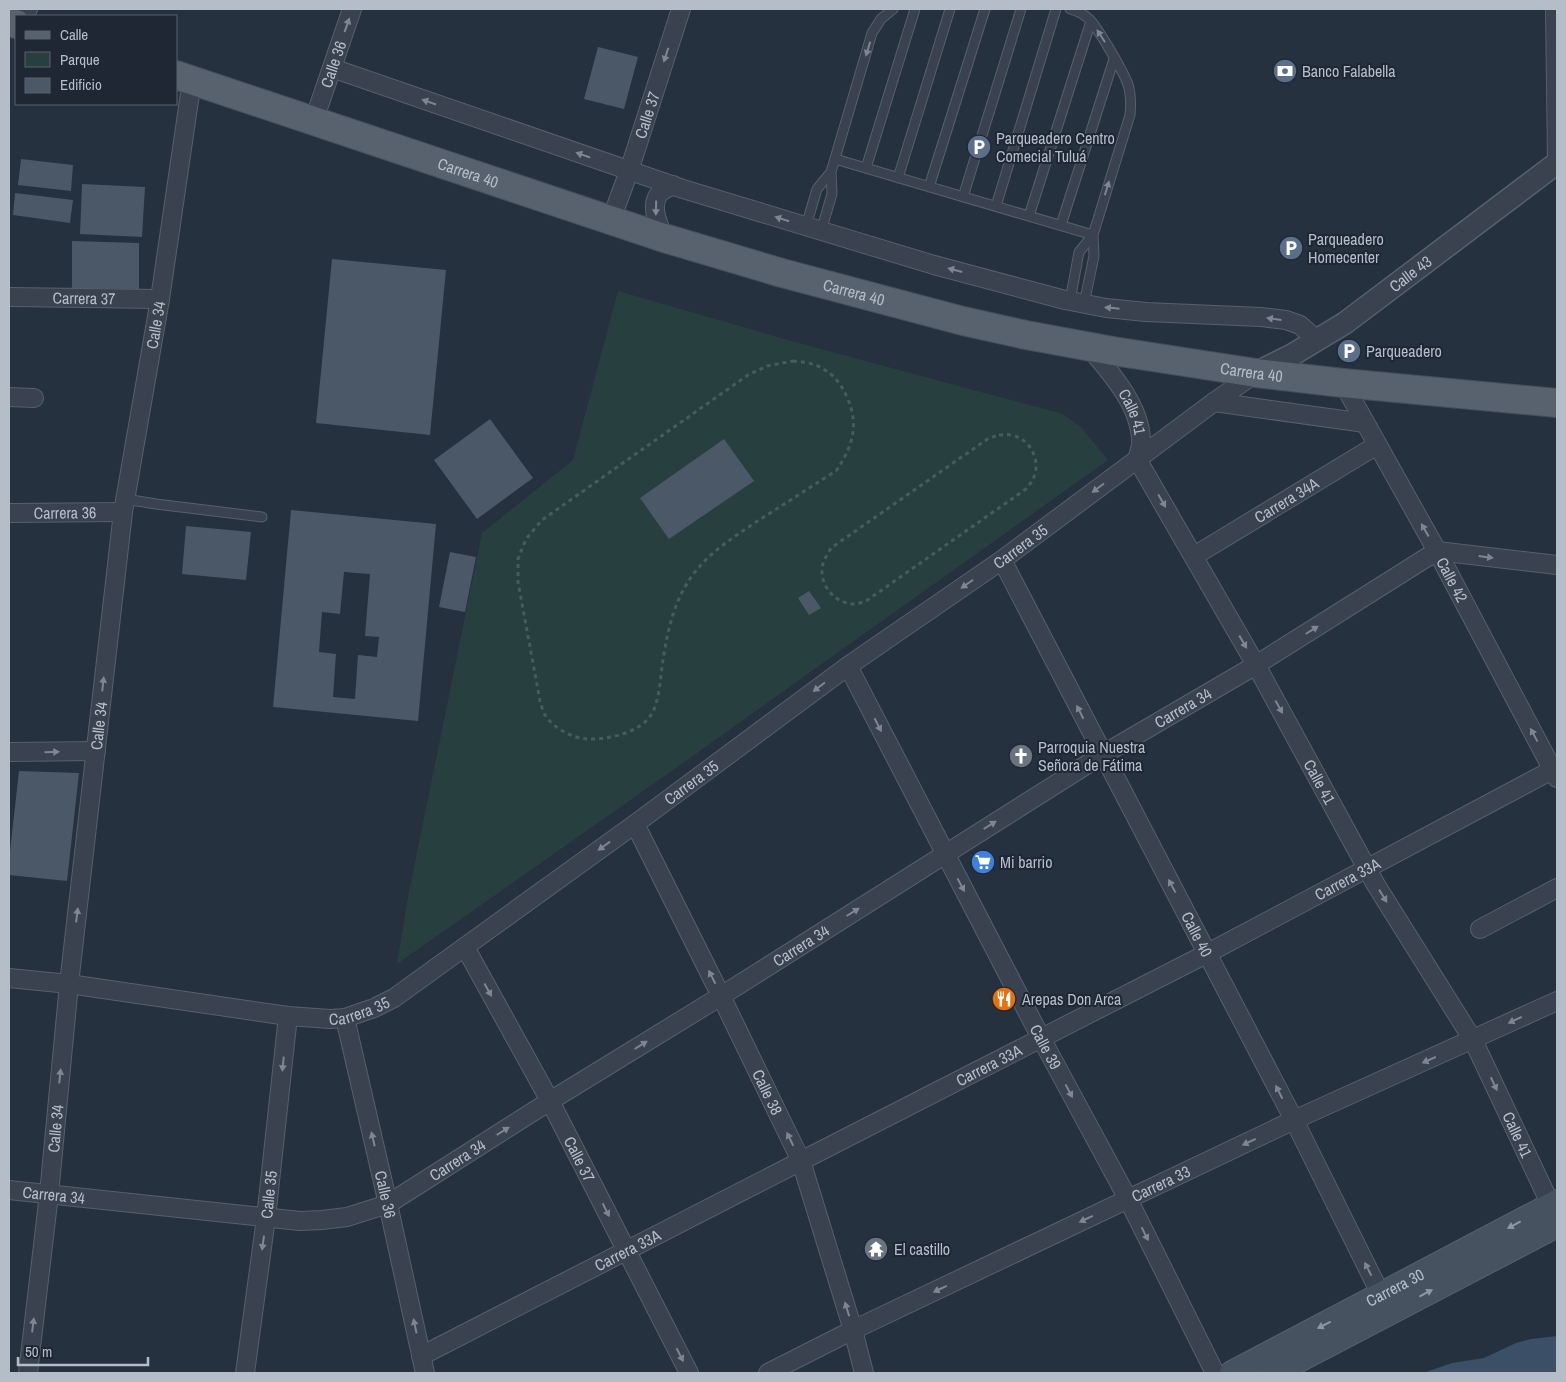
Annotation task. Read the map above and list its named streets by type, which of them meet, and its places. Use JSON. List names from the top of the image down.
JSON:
{
  "streets": {
    "main road": ["Carrera 40", "Carrera 30"],
    "street": [
      "Calle 36",
      "Calle 37",
      "Calle 43",
      "Carrera 37",
      "Calle 34",
      "Calle 41",
      "Carrera 34A",
      "Carrera 36",
      "Carrera 35",
      "Calle 42",
      "Carrera 34",
      "Carrera 33A",
      "Calle 40",
      "Calle 39",
      "Calle 38",
      "Carrera 33",
      "Calle 35"
    ]
  },
  "crossings": [
    ["Calle 36", "Carrera 40"],
    ["Calle 36", "Carrera 35"],
    ["Calle 36", "Carrera 34"],
    ["Calle 36", "Carrera 33A"],
    ["Calle 37", "Carrera 40"],
    ["Calle 37", "Carrera 35"],
    ["Calle 37", "Carrera 34"],
    ["Calle 37", "Carrera 33A"],
    ["Carrera 40", "Calle 43"],
    ["Carrera 40", "Calle 34"],
    ["Carrera 40", "Calle 41"],
    ["Carrera 40", "Carrera 35"],
    ["Carrera 40", "Calle 42"],
    ["Calle 43", "Carrera 35"],
    ["Carrera 37", "Calle 34"],
    ["Calle 34", "Carrera 36"],
    ["Calle 34", "Carrera 35"],
    ["Calle 34", "Carrera 34"],
    ["Calle 41", "Carrera 34A"],
    ["Calle 41", "Carrera 35"],
    ["Calle 41", "Carrera 34"],
    ["Calle 41", "Carrera 33A"],
    ["Calle 41", "Carrera 33"],
    ["Calle 41", "Carrera 30"],
    ["Carrera 34A", "Calle 42"],
    ["Carrera 35", "Calle 40"],
    ["Carrera 35", "Calle 39"],
    ["Carrera 35", "Calle 38"],
    ["Carrera 35", "Calle 35"],
    ["Calle 42", "Carrera 34"],
    ["Calle 42", "Carrera 33A"],
    ["Carrera 34", "Calle 40"],
    ["Carrera 34", "Calle 39"],
    ["Carrera 34", "Calle 38"],
    ["Carrera 34", "Calle 35"],
    ["Carrera 33A", "Calle 40"],
    ["Carrera 33A", "Calle 39"],
    ["Carrera 33A", "Calle 38"],
    ["Calle 40", "Carrera 33"],
    ["Calle 40", "Carrera 30"],
    ["Calle 39", "Carrera 33"],
    ["Calle 38", "Carrera 33"]
  ],
  "one_way": [
    "Calle 36",
    "Calle 37",
    "Calle 34",
    "Calle 41",
    "Carrera 35",
    "Calle 42",
    "Carrera 34",
    "Calle 40",
    "Calle 39",
    "Calle 38",
    "Carrera 33",
    "Calle 35"
  ],
  "places": {
    "bank": ["Banco Falabella"],
    "parking": ["Parqueadero Centro Comecial Tuluá", "Parqueadero Homecenter", "Parqueadero"],
    "church": ["Parroquia Nuestra Señora de Fátima"],
    "supermarket": ["Mi barrio"],
    "restaurant": ["Arepas Don Arca"],
    "temple": ["El castillo"]
  },
  "legend": ["Calle", "Parque", "Edificio"],
  "scale_bar": "50 m"
}
